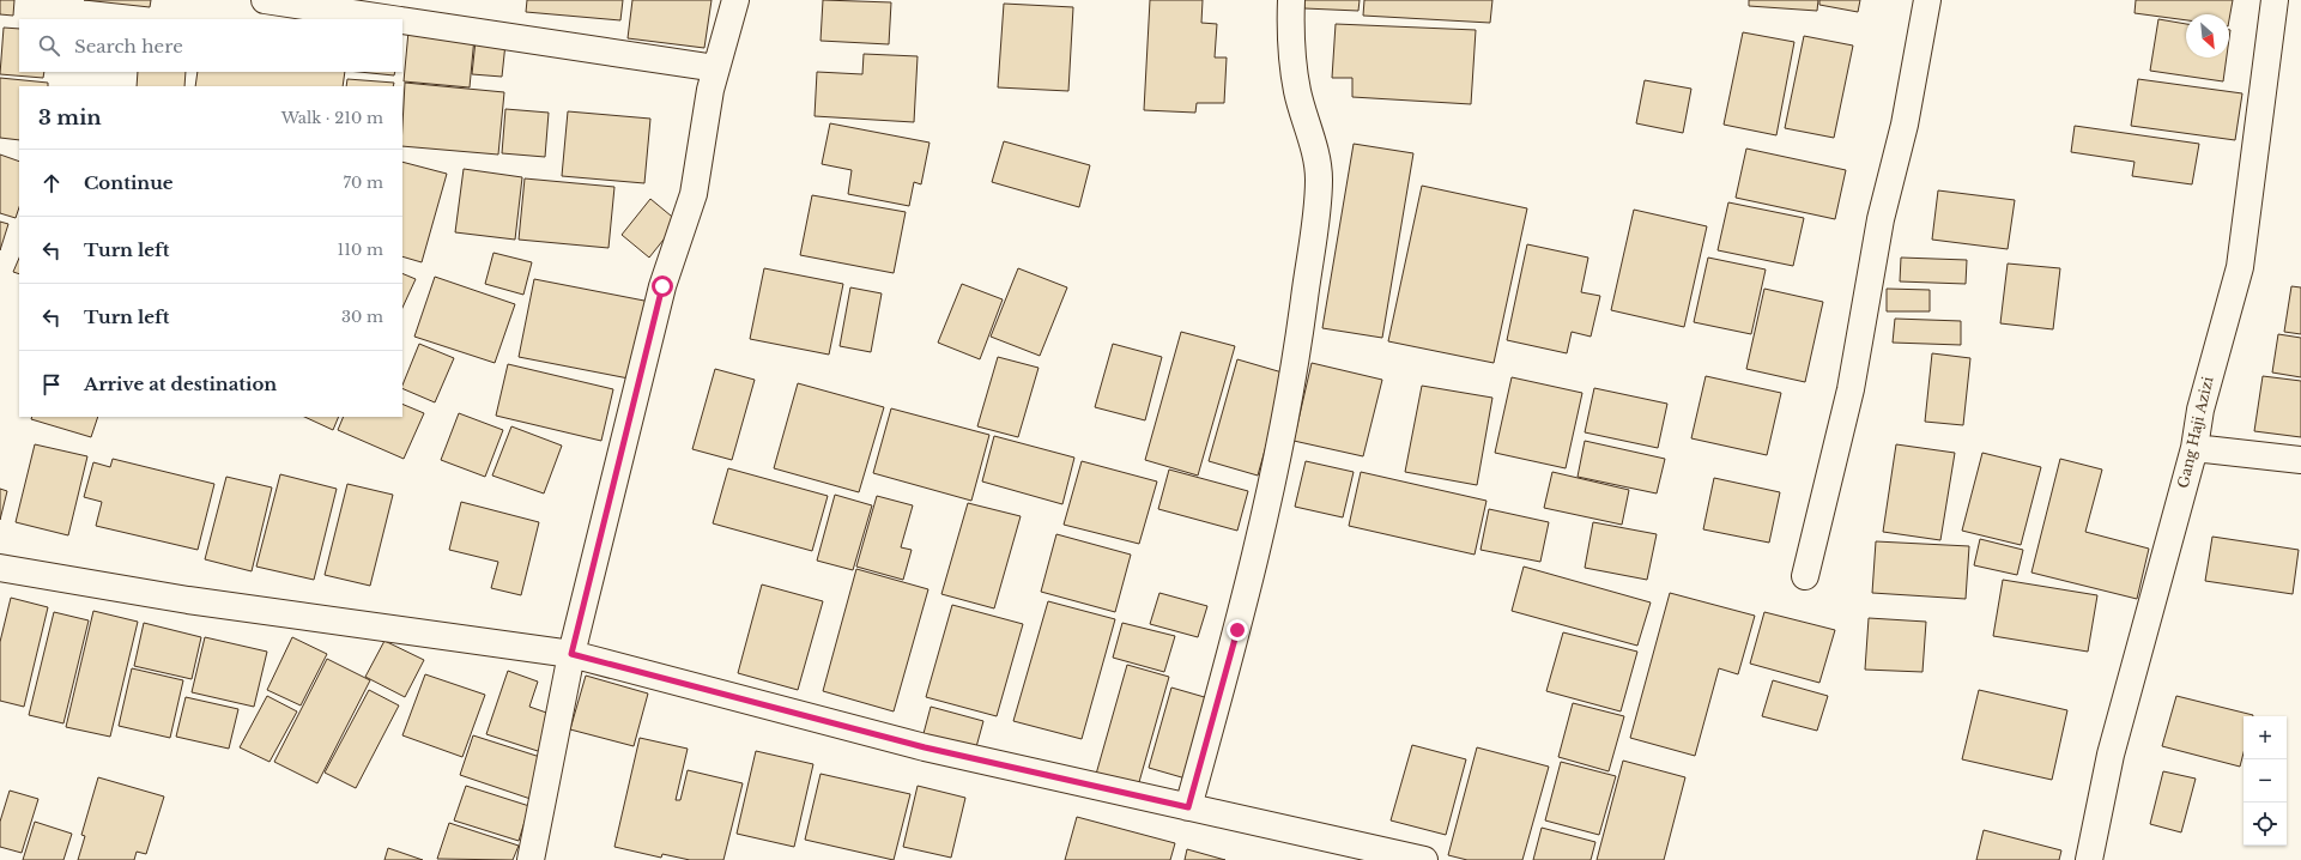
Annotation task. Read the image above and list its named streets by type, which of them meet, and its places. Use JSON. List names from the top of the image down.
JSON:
{
  "streets": {
    "street": ["Gang Haji Azizi"]
  },
  "north": "bottom right",
  "page": {
    "search": "Search here",
    "heading": ["3 min", "Walk · 210 m"],
    "list": [
      ["Continue", "70 m"],
      ["Turn left", "110 m"],
      ["Turn left", "30 m"],
      "Arrive at destination"
    ],
    "map_buttons": ["+", "−"]
  }
}
